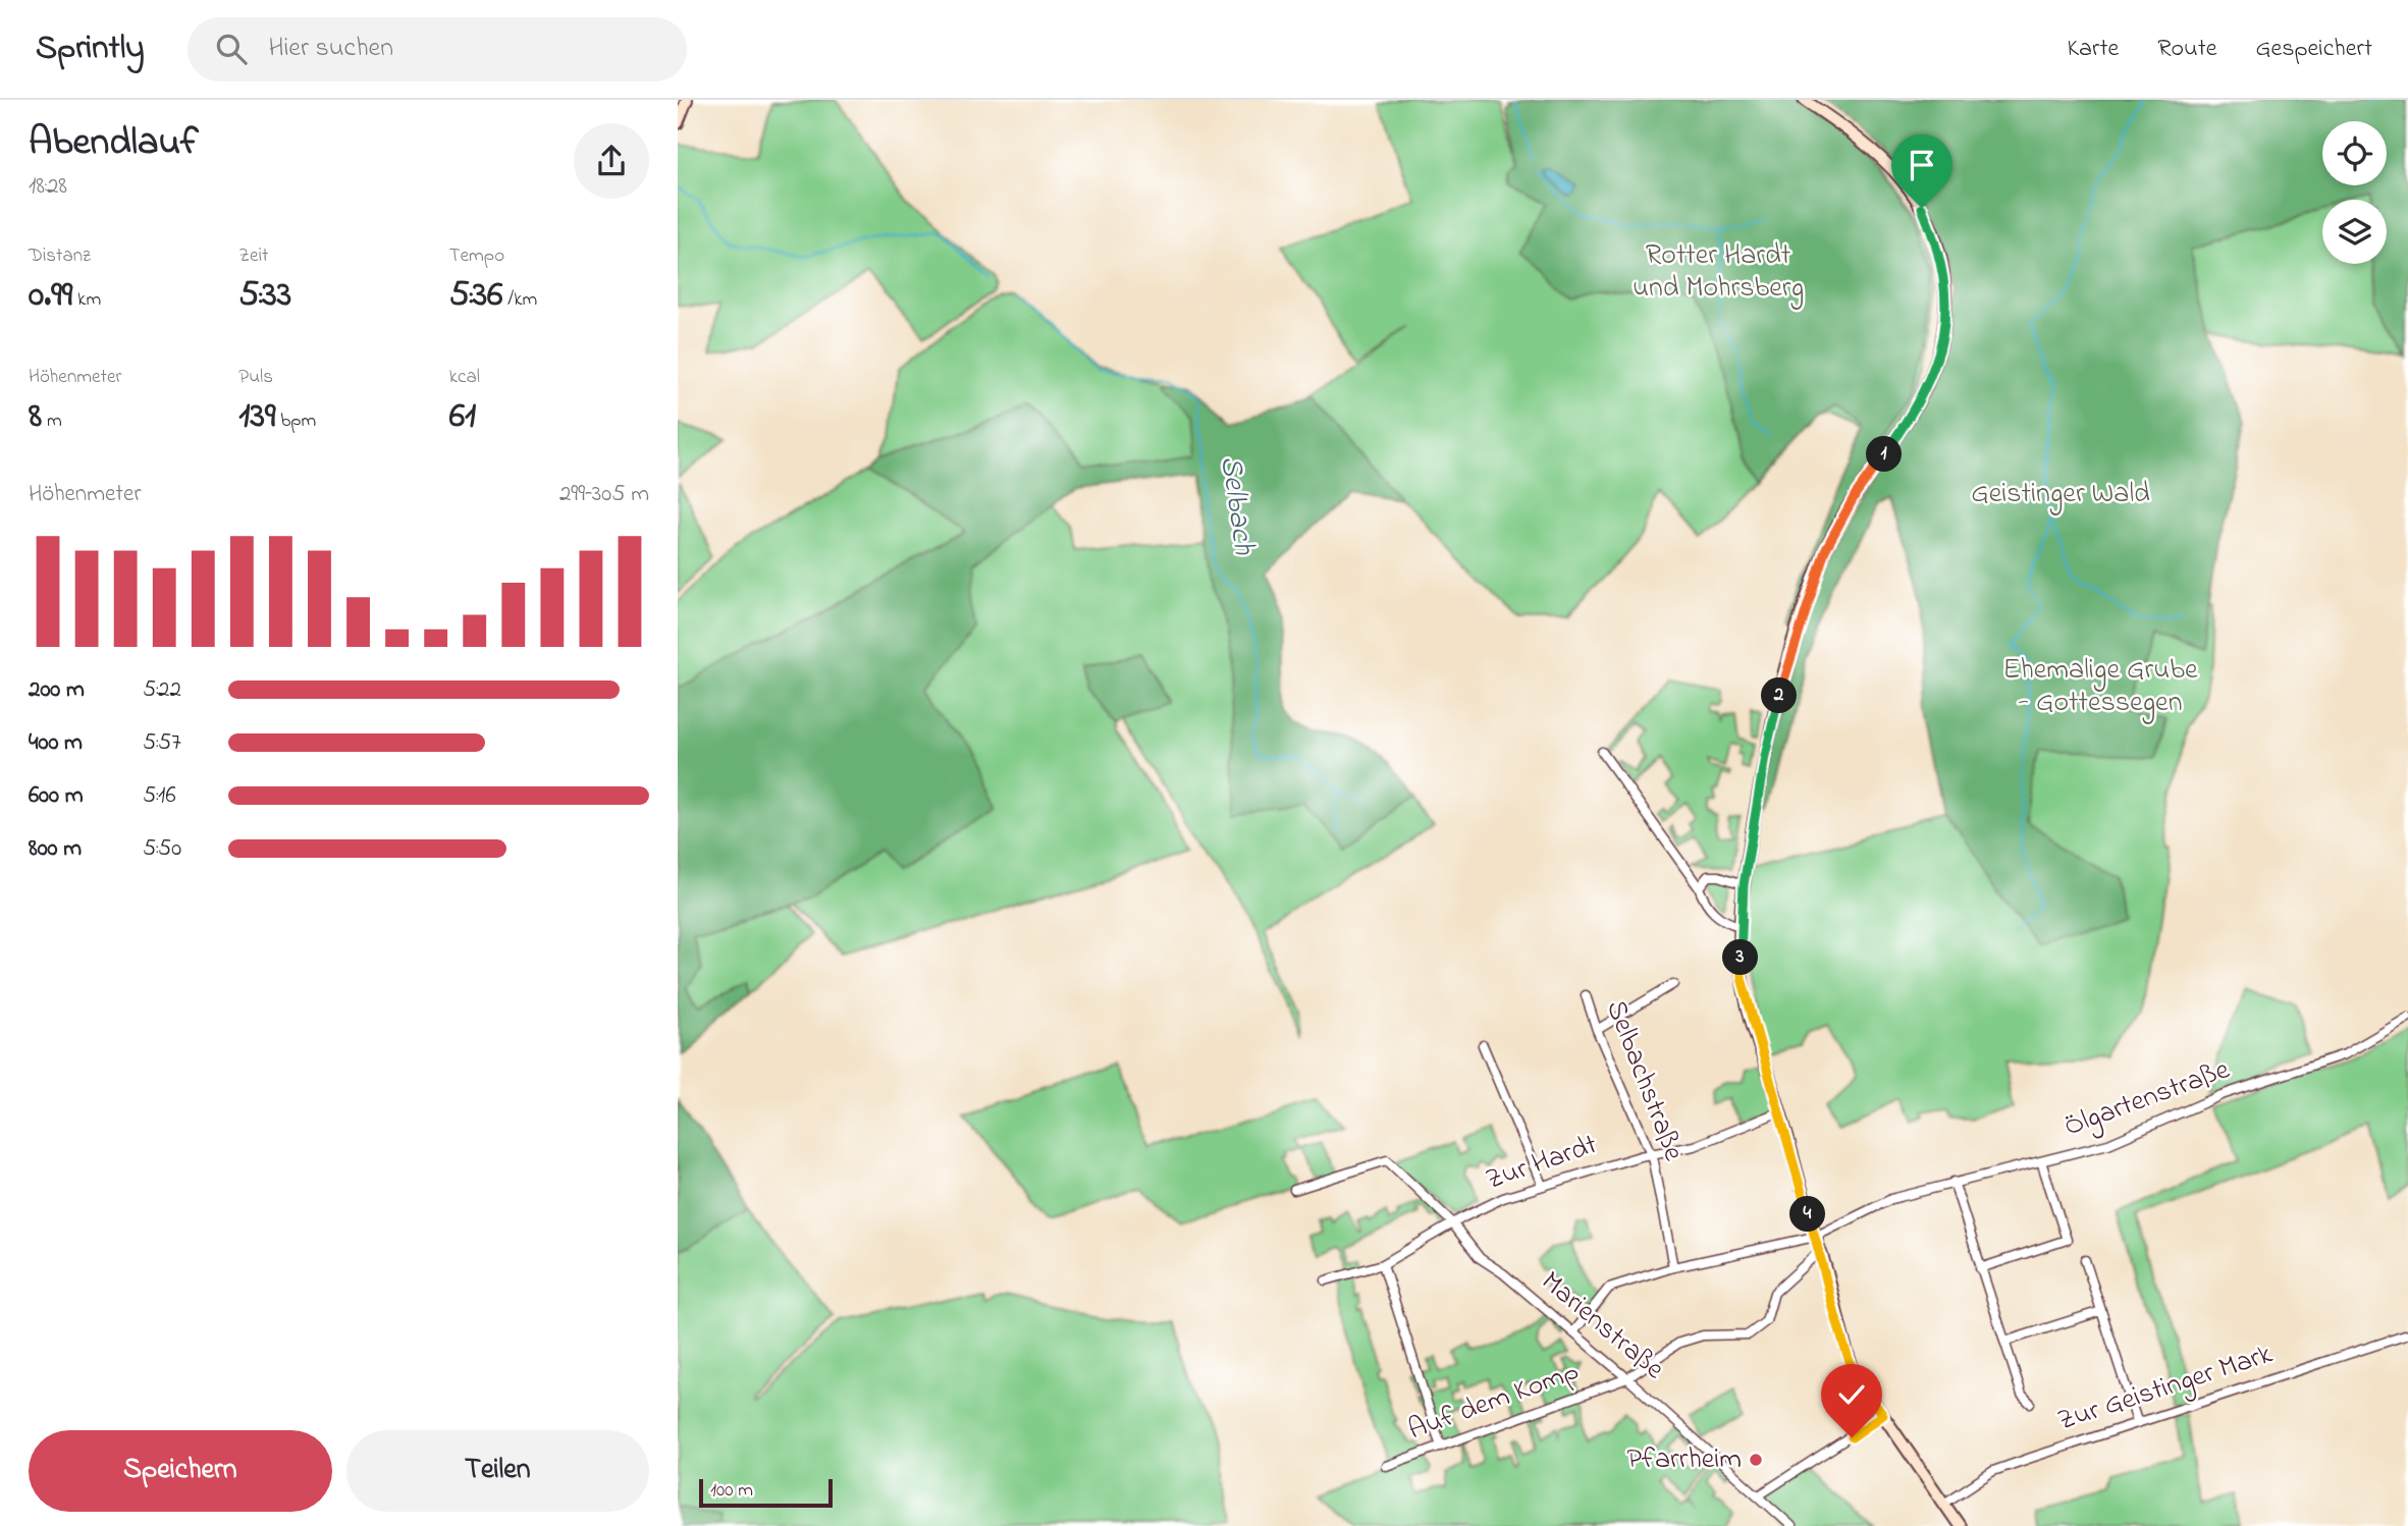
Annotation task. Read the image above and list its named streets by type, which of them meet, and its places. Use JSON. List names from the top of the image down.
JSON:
{
  "streets": {
    "street": [
      "Selbachstraße",
      "Ölgartenstraße",
      "Zur Hardt",
      "Marienstraße",
      "Zur Geistinger Mark",
      "Auf dem Komp"
    ]
  },
  "crossings": [
    ["Selbachstraße", "Ölgartenstraße"],
    ["Selbachstraße", "Zur Hardt"],
    ["Ölgartenstraße", "Marienstraße"],
    ["Zur Hardt", "Marienstraße"],
    ["Marienstraße", "Auf dem Komp"]
  ],
  "water": ["Selbach"],
  "parks": ["Rotter Hardt und Mohrsberg", "Geistinger Wald", "Ehemalige Grube - Gottessegen"],
  "places": ["Pfarrheim"],
  "scale_bar": "100 m",
  "page": {
    "header": "Sprintly",
    "search": "Hier suchen",
    "nav": ["Karte", "Route", "Gespeichert"],
    "heading": ["Abendlauf", "18:28"],
    "stats": [
      ["Distanz", "0.99 km"],
      ["Zeit", "5:33"],
      ["Tempo", "5:36 /km"],
      ["Höhenmeter", "8 m"],
      ["Puls", "139 bpm"],
      ["kcal", "61"]
    ],
    "pins": [
      "1",
      "2",
      "3",
      "4"
    ],
    "chart": ["Höhenmeter", "299–305 m"],
    "list": [
      {
        "name": "200 m",
        "note": "5:22"
      },
      {
        "name": "400 m",
        "note": "5:57"
      },
      {
        "name": "600 m",
        "note": "5:16"
      },
      {
        "name": "800 m",
        "note": "5:50"
      }
    ],
    "buttons": ["Speichern", "Teilen"],
    "scale": "100 m"
  }
}
